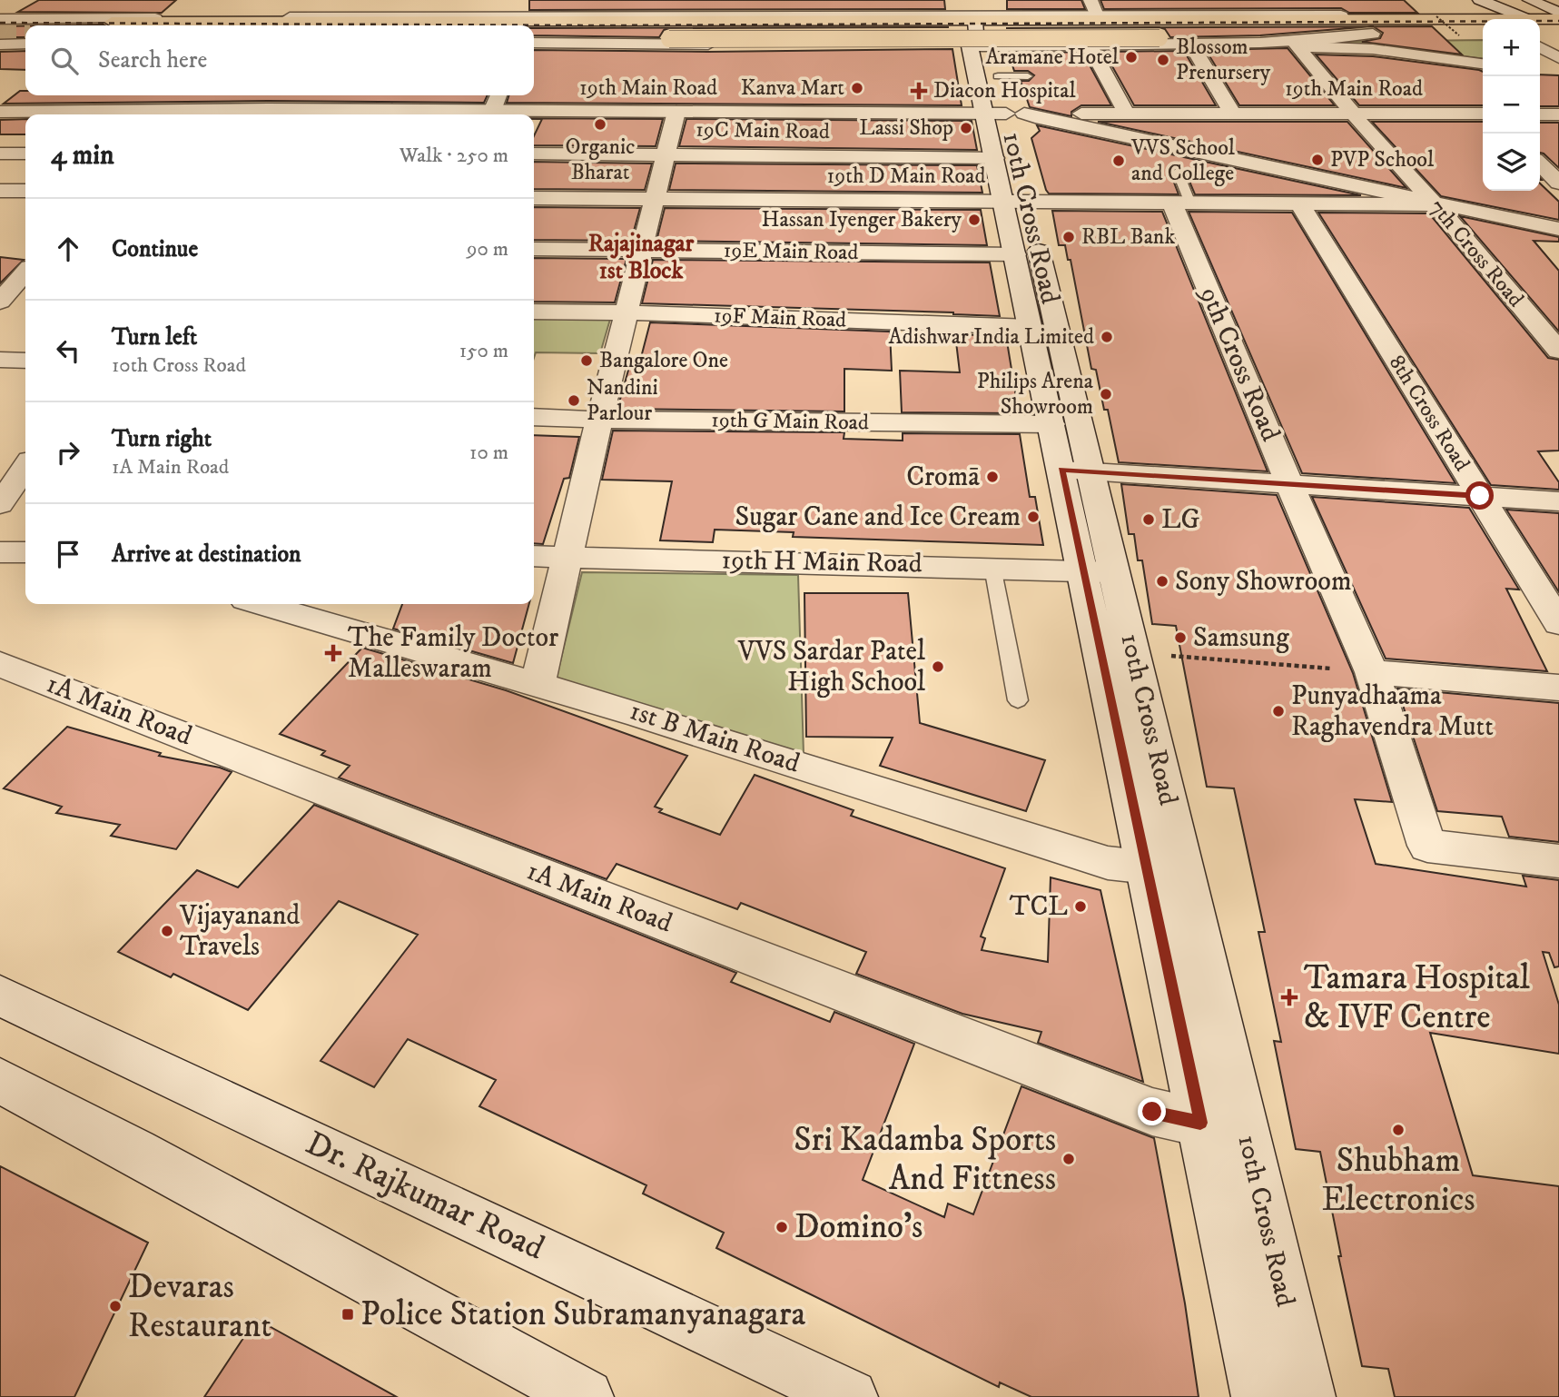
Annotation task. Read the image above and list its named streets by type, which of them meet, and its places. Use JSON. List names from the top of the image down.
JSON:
{
  "streets": {
    "street": [
      "19th Main Road",
      "19C Main Road",
      "19th D Main Road",
      "10th Cross Road",
      "19E Main Road",
      "7th Cross Road",
      "19F Main Road",
      "9th Cross Road",
      "8th Cross Road",
      "19th G Main Road",
      "19th H Main Road",
      "1A Main Road",
      "1st B Main Road",
      "Dr. Rajkumar Road"
    ]
  },
  "crossings": [
    ["19th Main Road", "10th Cross Road"],
    ["19th Main Road", "7th Cross Road"],
    ["19C Main Road", "10th Cross Road"],
    ["19th D Main Road", "10th Cross Road"],
    ["19th D Main Road", "7th Cross Road"],
    ["19th D Main Road", "9th Cross Road"],
    ["19th D Main Road", "8th Cross Road"],
    ["10th Cross Road", "19E Main Road"],
    ["10th Cross Road", "19F Main Road"],
    ["10th Cross Road", "19th G Main Road"],
    ["10th Cross Road", "19th H Main Road"],
    ["10th Cross Road", "1A Main Road"],
    ["10th Cross Road", "1st B Main Road"]
  ],
  "districts": ["Rajajinagar 1st Block"],
  "places": {
    "other": [
      "Aramane Hotel",
      "Blossom Prenursery",
      "Kanva Mart",
      "Organic Bharat",
      "Lassi Shop",
      "PVP School",
      "VVS School and College",
      "Hassan Iyenger Bakery",
      "RBL Bank",
      "Adishwar India Limited",
      "Bangalore One",
      "Philips Arena Showroom",
      "Nandini Parlour",
      "Cromā",
      "Sugar Cane and Ice Cream",
      "LG",
      "Sony Showroom",
      "Samsung",
      "VVS Sardar Patel High School",
      "Punyadhaama Raghavendra Mutt",
      "TCL",
      "Vijayanand Travels",
      "Shubham Electronics",
      "Sri Kadamba Sports And Fittness",
      "Domino's",
      "Devaras Restaurant"
    ],
    "health": ["Diacon Hospital", "The Family Doctor Malleswaram", "Tamara Hospital & IVF Centre"],
    "transit": ["Police Station Subramanyanagara"]
  },
  "page": {
    "map_buttons": ["+", "−"],
    "search": "Search here",
    "heading": ["4 min", "Walk · 250 m"],
    "list": [
      ["Continue", "90 m"],
      ["Turn left", "10th Cross Road", "150 m"],
      ["Turn right", "1A Main Road", "10 m"],
      "Arrive at destination"
    ]
  }
}
